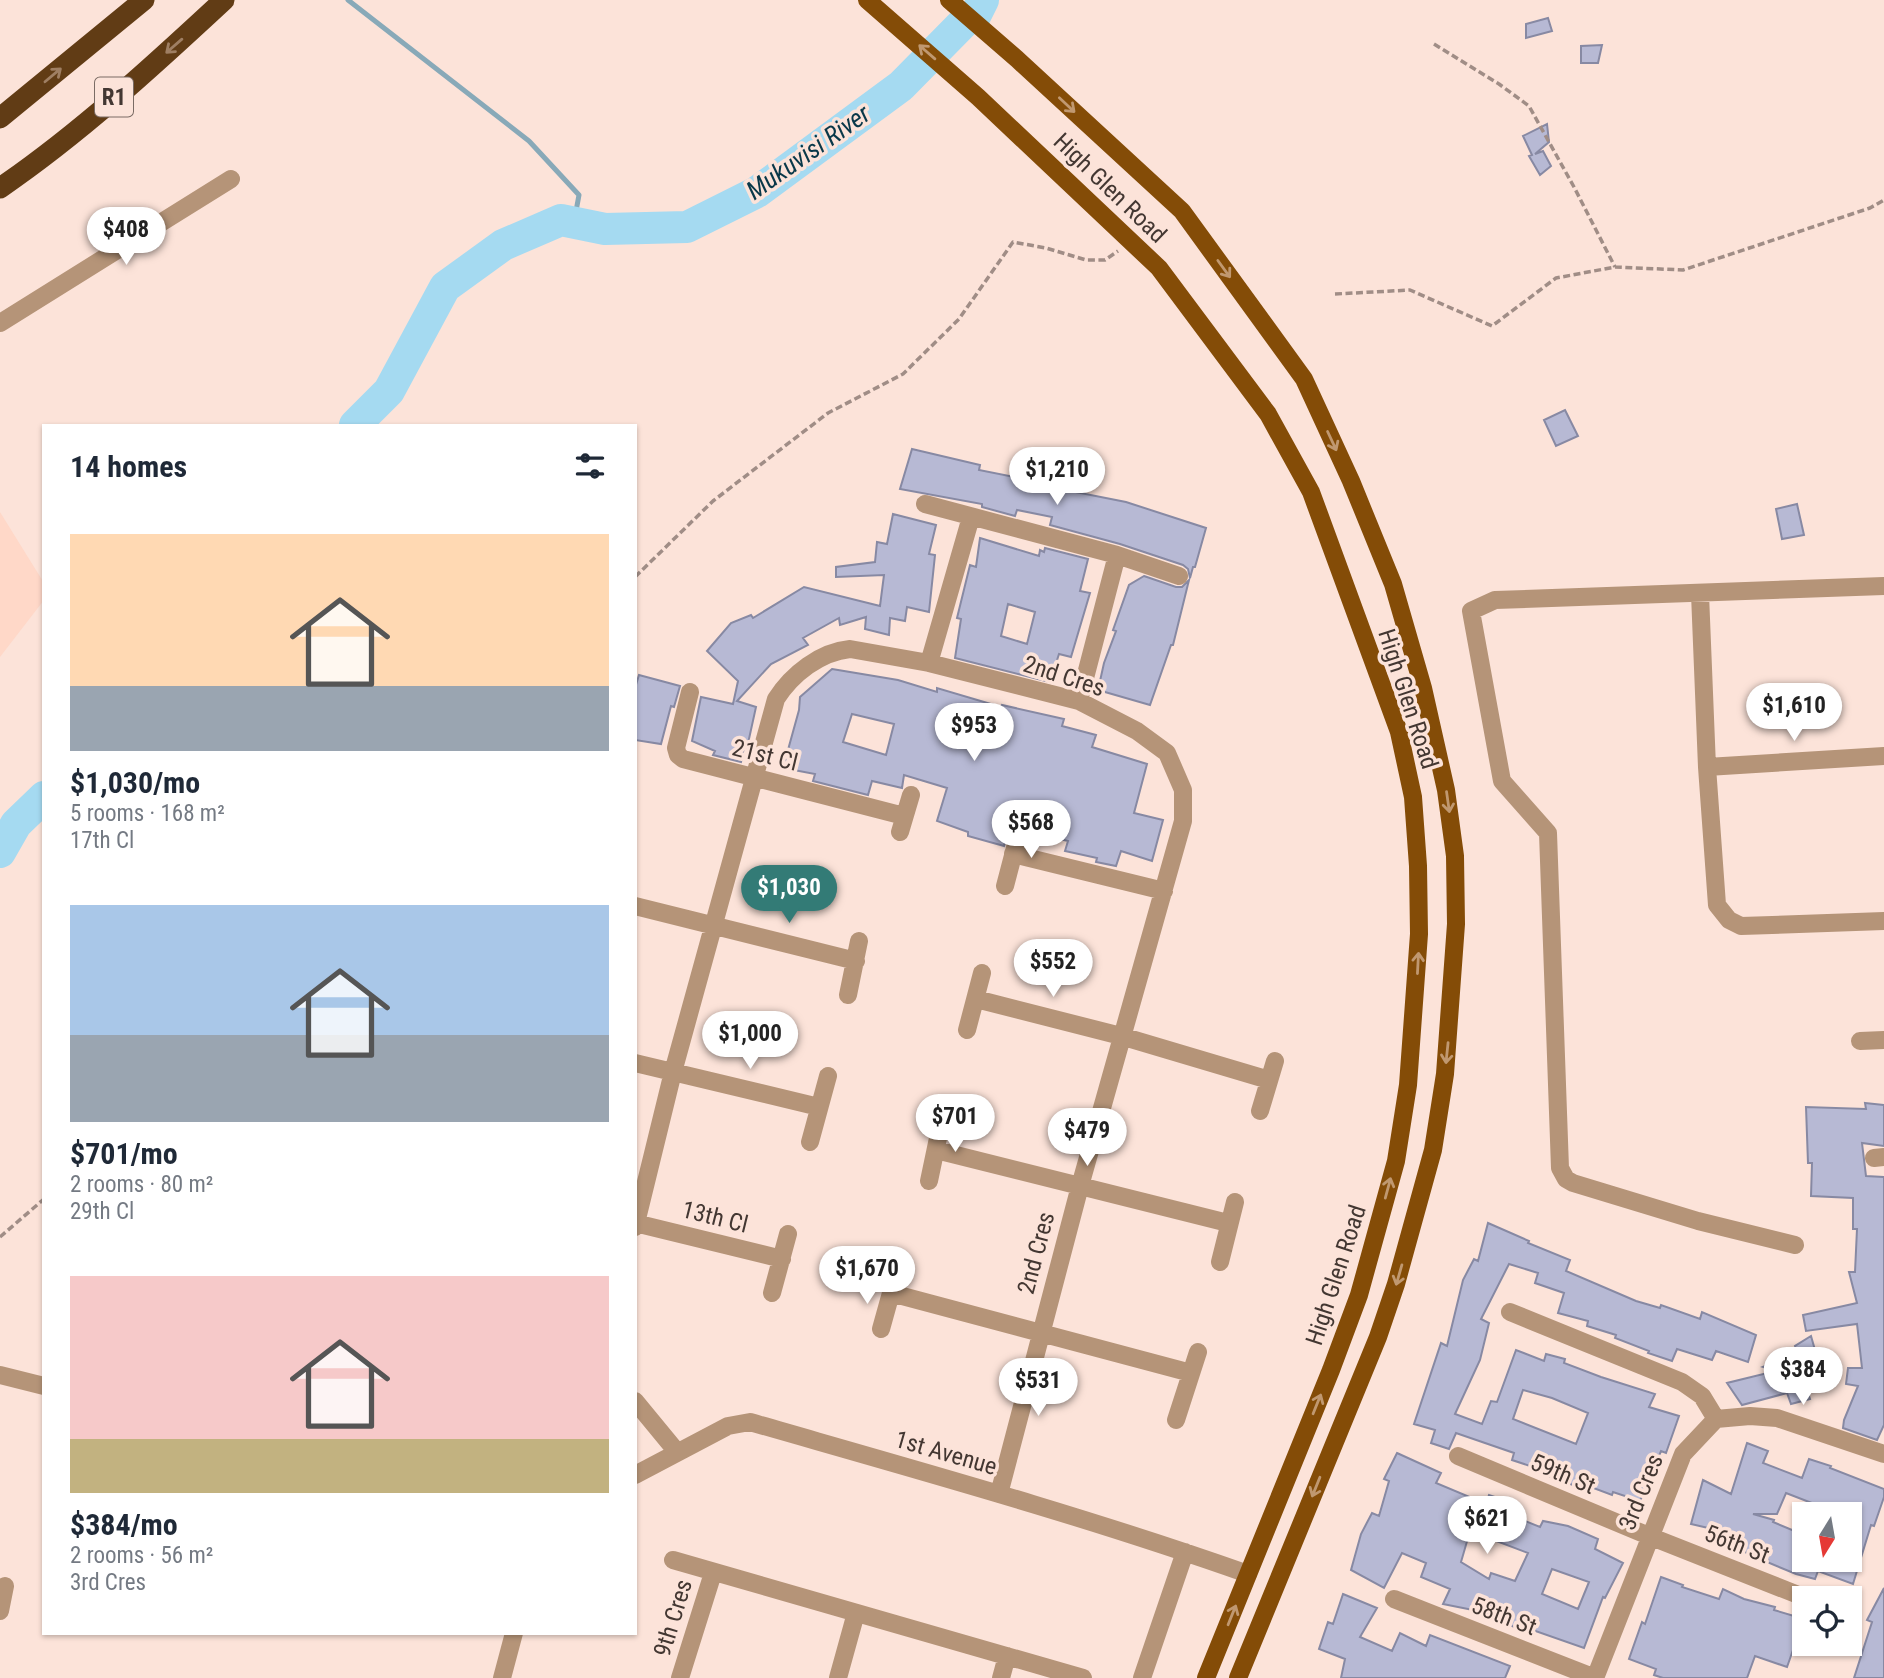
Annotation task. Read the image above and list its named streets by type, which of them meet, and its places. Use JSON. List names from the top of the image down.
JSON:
{
  "streets": {
    "highway": ["R1"],
    "main road": ["High Glen Road"],
    "street": [
      "2nd Cres",
      "21st Cl",
      "13th Cl",
      "1st Avenue",
      "59th St",
      "3rd Cres",
      "56th St",
      "58th St",
      "9th Cres"
    ]
  },
  "crossings": [
    ["High Glen Road", "1st Avenue"],
    ["2nd Cres", "21st Cl"],
    ["2nd Cres", "1st Avenue"],
    ["59th St", "3rd Cres"],
    ["59th St", "56th St"],
    ["3rd Cres", "56th St"],
    ["3rd Cres", "58th St"]
  ],
  "water": ["Mukuvisi River"],
  "north": "bottom",
  "page": {
    "price": [
      "$408",
      "$1,210",
      "$1,610",
      "$953",
      "$568",
      "$1,030",
      "$552",
      "$1,000",
      "$701",
      "$479",
      "$1,670",
      "$384",
      "$531",
      "$621"
    ],
    "heading": "14 homes",
    "list": [
      {
        "name": "$1,030/mo",
        "note": "5 rooms · 168 m² · 17th Cl"
      },
      {
        "name": "$701/mo",
        "note": "2 rooms · 80 m² · 29th Cl"
      },
      {
        "name": "$384/mo",
        "note": "2 rooms · 56 m² · 3rd Cres"
      }
    ]
  }
}
